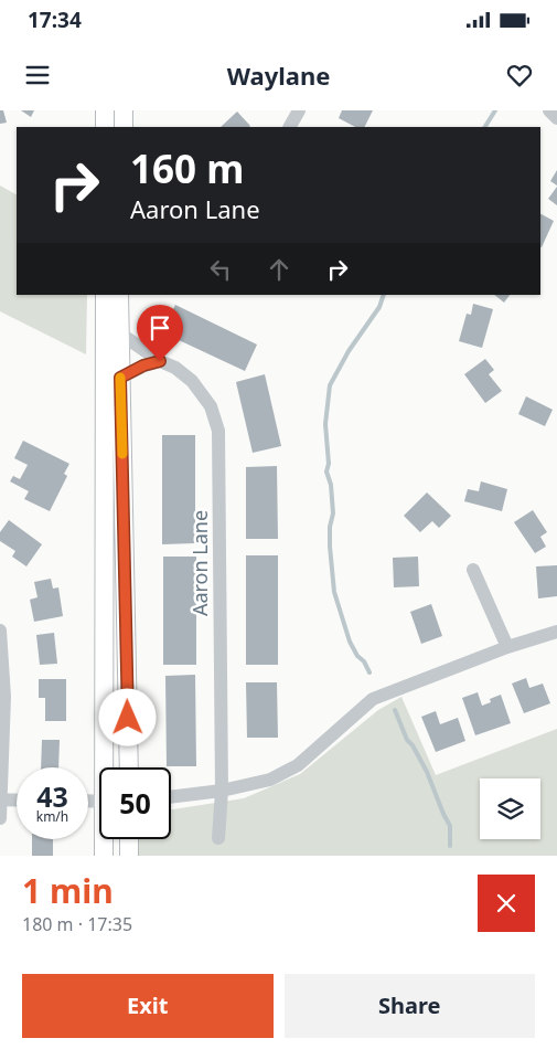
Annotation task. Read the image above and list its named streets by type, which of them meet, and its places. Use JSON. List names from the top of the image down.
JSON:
{
  "streets": {
    "street": ["Aaron Lane"]
  },
  "page": {
    "status": "17:34",
    "header": "Waylane",
    "turn": ["160 m", "Aaron Lane"],
    "speed": "43 km/h",
    "limit": "50",
    "heading": ["1 min", "180 m · 17:35"],
    "buttons": ["Exit", "Share"]
  }
}
